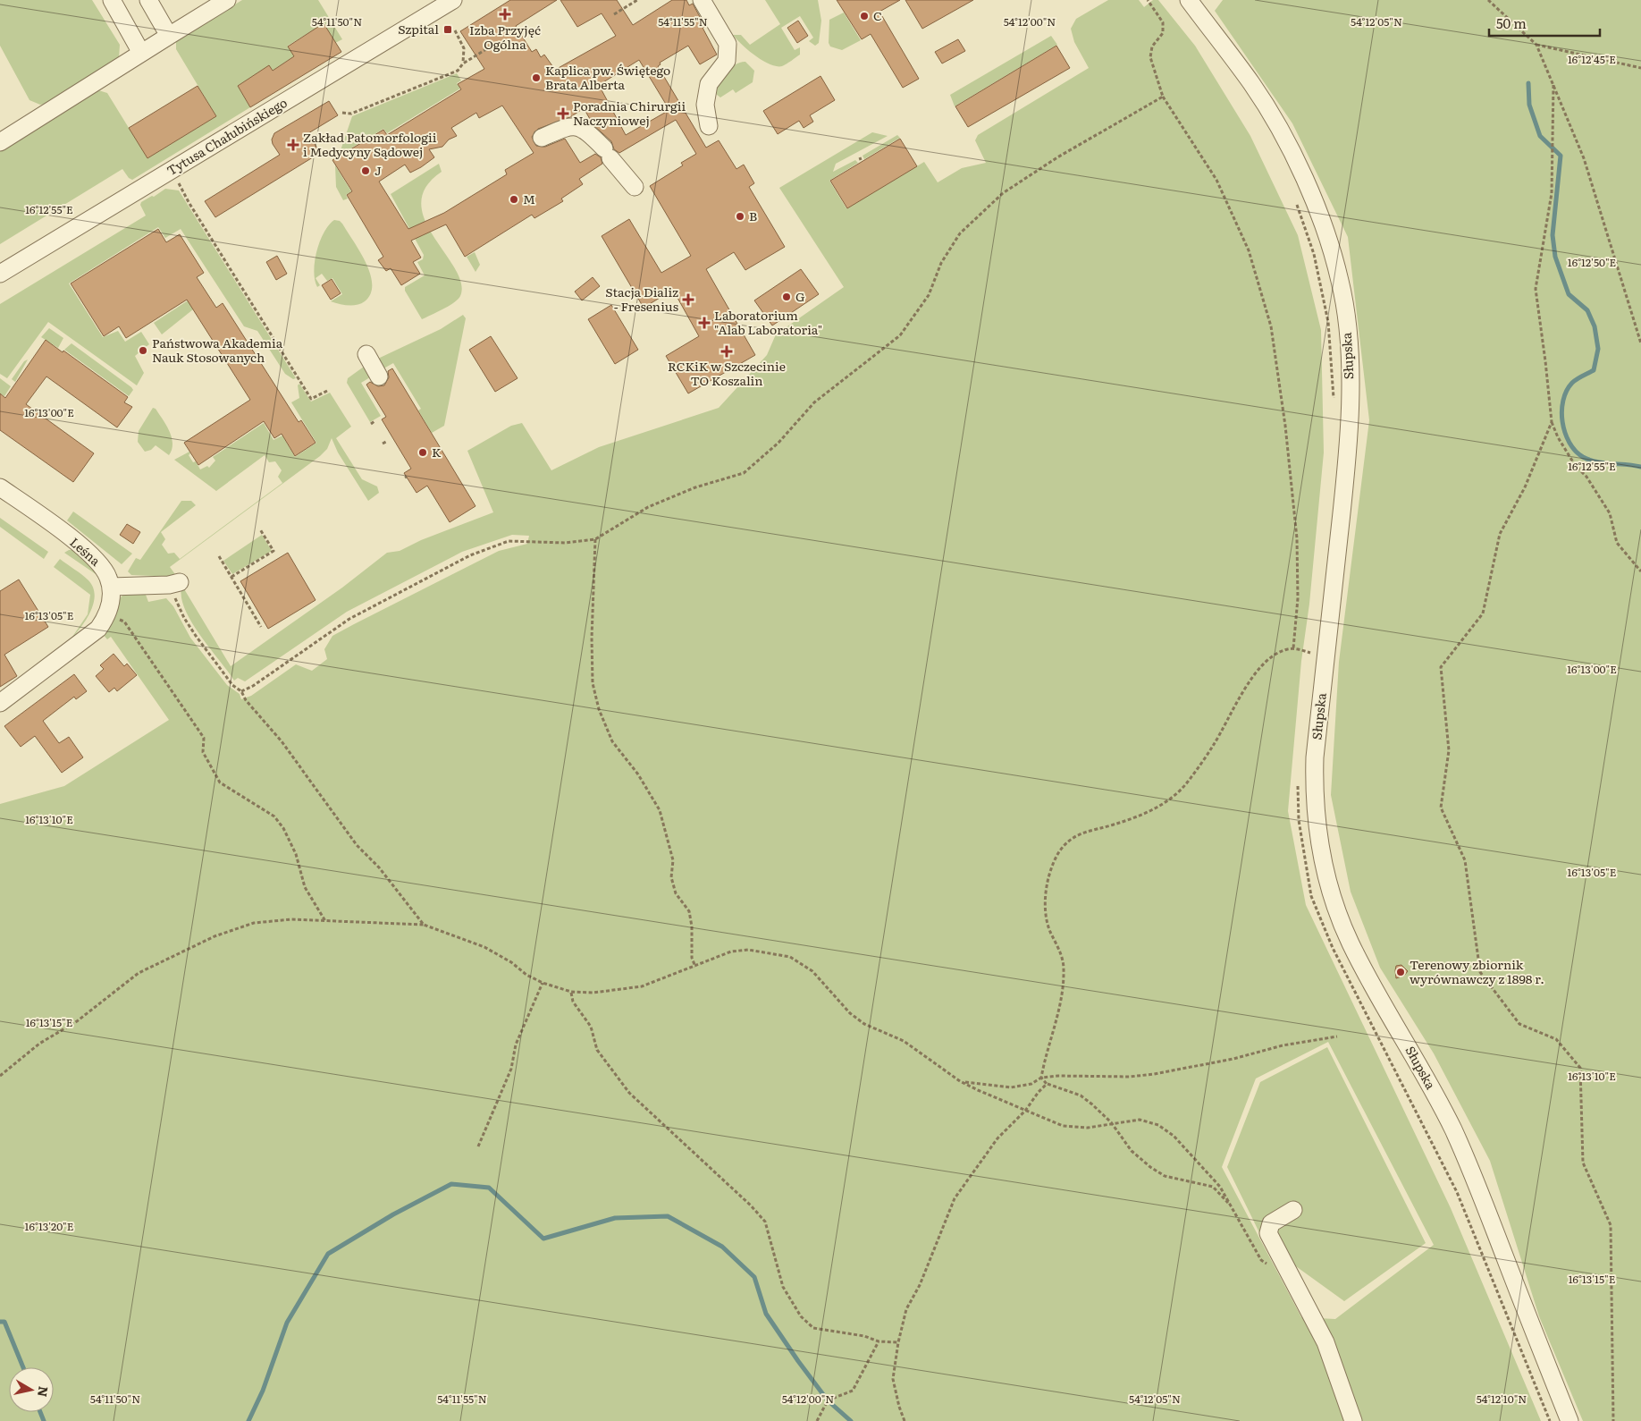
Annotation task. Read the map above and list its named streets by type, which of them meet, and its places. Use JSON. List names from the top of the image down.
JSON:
{
  "streets": {
    "street": ["Tytusa Chałubińskiego", "Słupska", "Leśna"]
  },
  "places": {
    "health": [
      "Izba Przyjęć Ogólna",
      "Poradnia Chirurgii Naczyniowej",
      "Zakład Patomorfologii i Medycyny Sądowej",
      "Stacja Dializ - Fresenius",
      "Laboratorium \"Alab Laboratoria\"",
      "RCKiK w Szczecinie TO Koszalin"
    ],
    "other": [
      "C",
      "Kaplica pw. Świętego Brata Alberta",
      "J",
      "M",
      "B",
      "G",
      "Państwowa Akademia Nauk Stosowanych",
      "K",
      "Terenowy zbiornik wyrównawczy z 1898 r."
    ],
    "transit": ["Szpital"]
  },
  "scale_bar": "50 m",
  "north": "right",
  "coordinates": [
    "54°11'50\"N",
    "54°11'55\"N",
    "54°12'00\"N",
    "54°12'05\"N",
    "16°12'45\"E",
    "16°12'55\"E",
    "16°12'50\"E",
    "16°13'00\"E",
    "16°13'05\"E",
    "16°13'10\"E",
    "16°13'15\"E",
    "16°13'20\"E",
    "54°12'10\"N"
  ]
}
